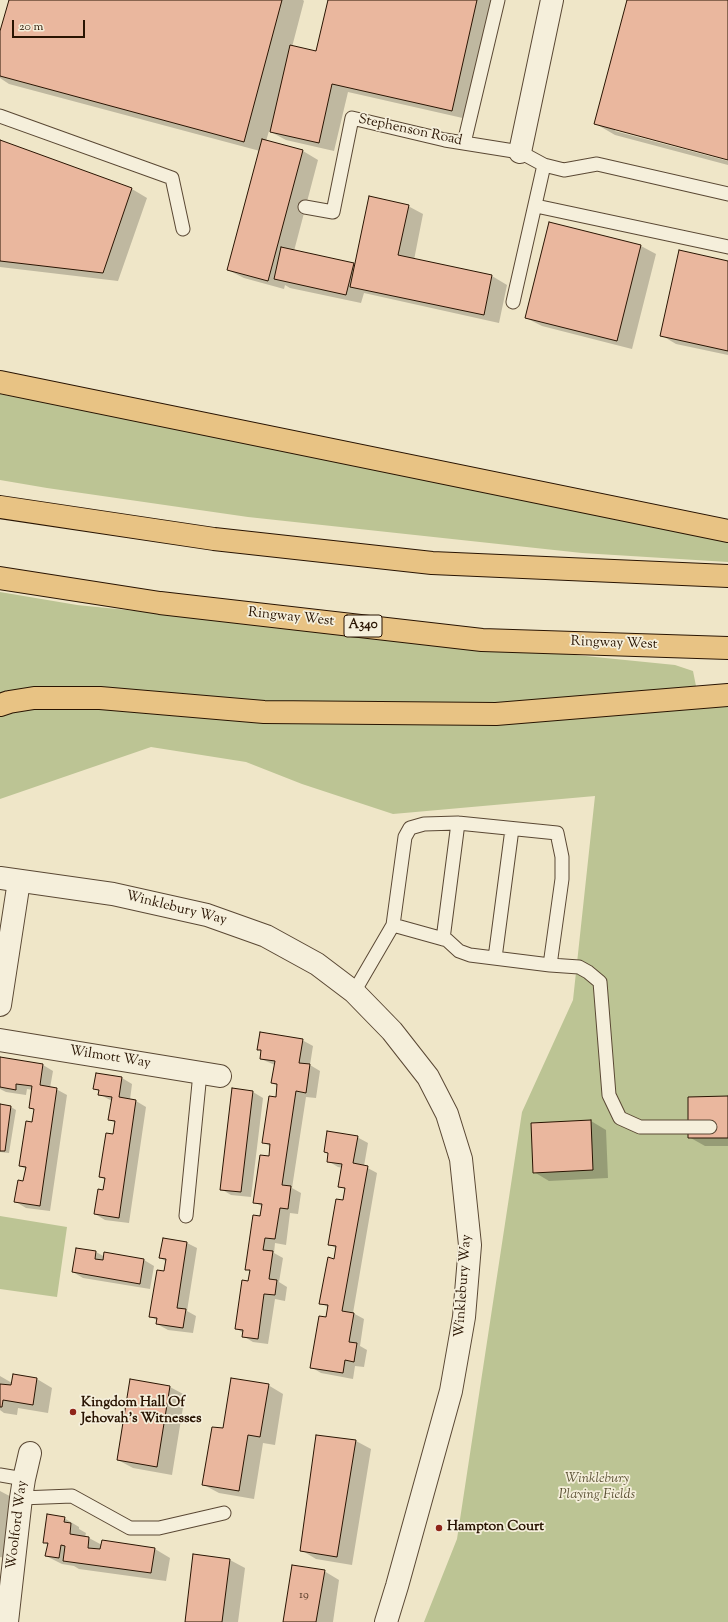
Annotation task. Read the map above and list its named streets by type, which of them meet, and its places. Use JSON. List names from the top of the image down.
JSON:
{
  "streets": {
    "main road": ["Ringway West", "A340"],
    "street": ["Winklebury Way", "Wilmott Way", "Woolford Way"],
    "lane": ["Stephenson Road"]
  },
  "parks": ["Winklebury Playing Fields"],
  "places": ["Kingdom Hall Of Jehovah's Witnesses", "Hampton Court"],
  "house_numbers": ["19"],
  "scale_bar": "20 m"
}
